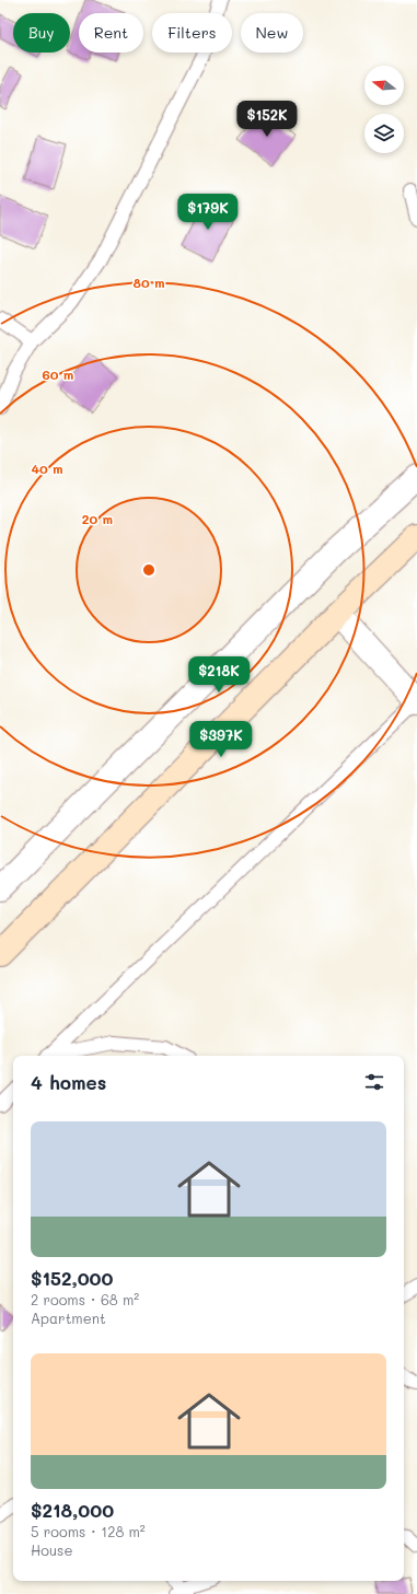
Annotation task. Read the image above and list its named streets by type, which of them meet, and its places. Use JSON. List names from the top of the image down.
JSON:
{
  "north": "left",
  "page": {
    "chip": [
      "Buy",
      "Rent",
      "Filters",
      "New"
    ],
    "price": [
      "$152K",
      "$179K",
      "$218K",
      "$397K"
    ],
    "heading": "4 homes",
    "list": [
      {
        "name": "$152,000",
        "note": "2 rooms · 68 m² · Apartment"
      },
      {
        "name": "$218,000",
        "note": "5 rooms · 128 m² · House"
      }
    ]
  },
  "rings": [
    "80 m",
    "60 m",
    "40 m",
    "20 m"
  ]
}
